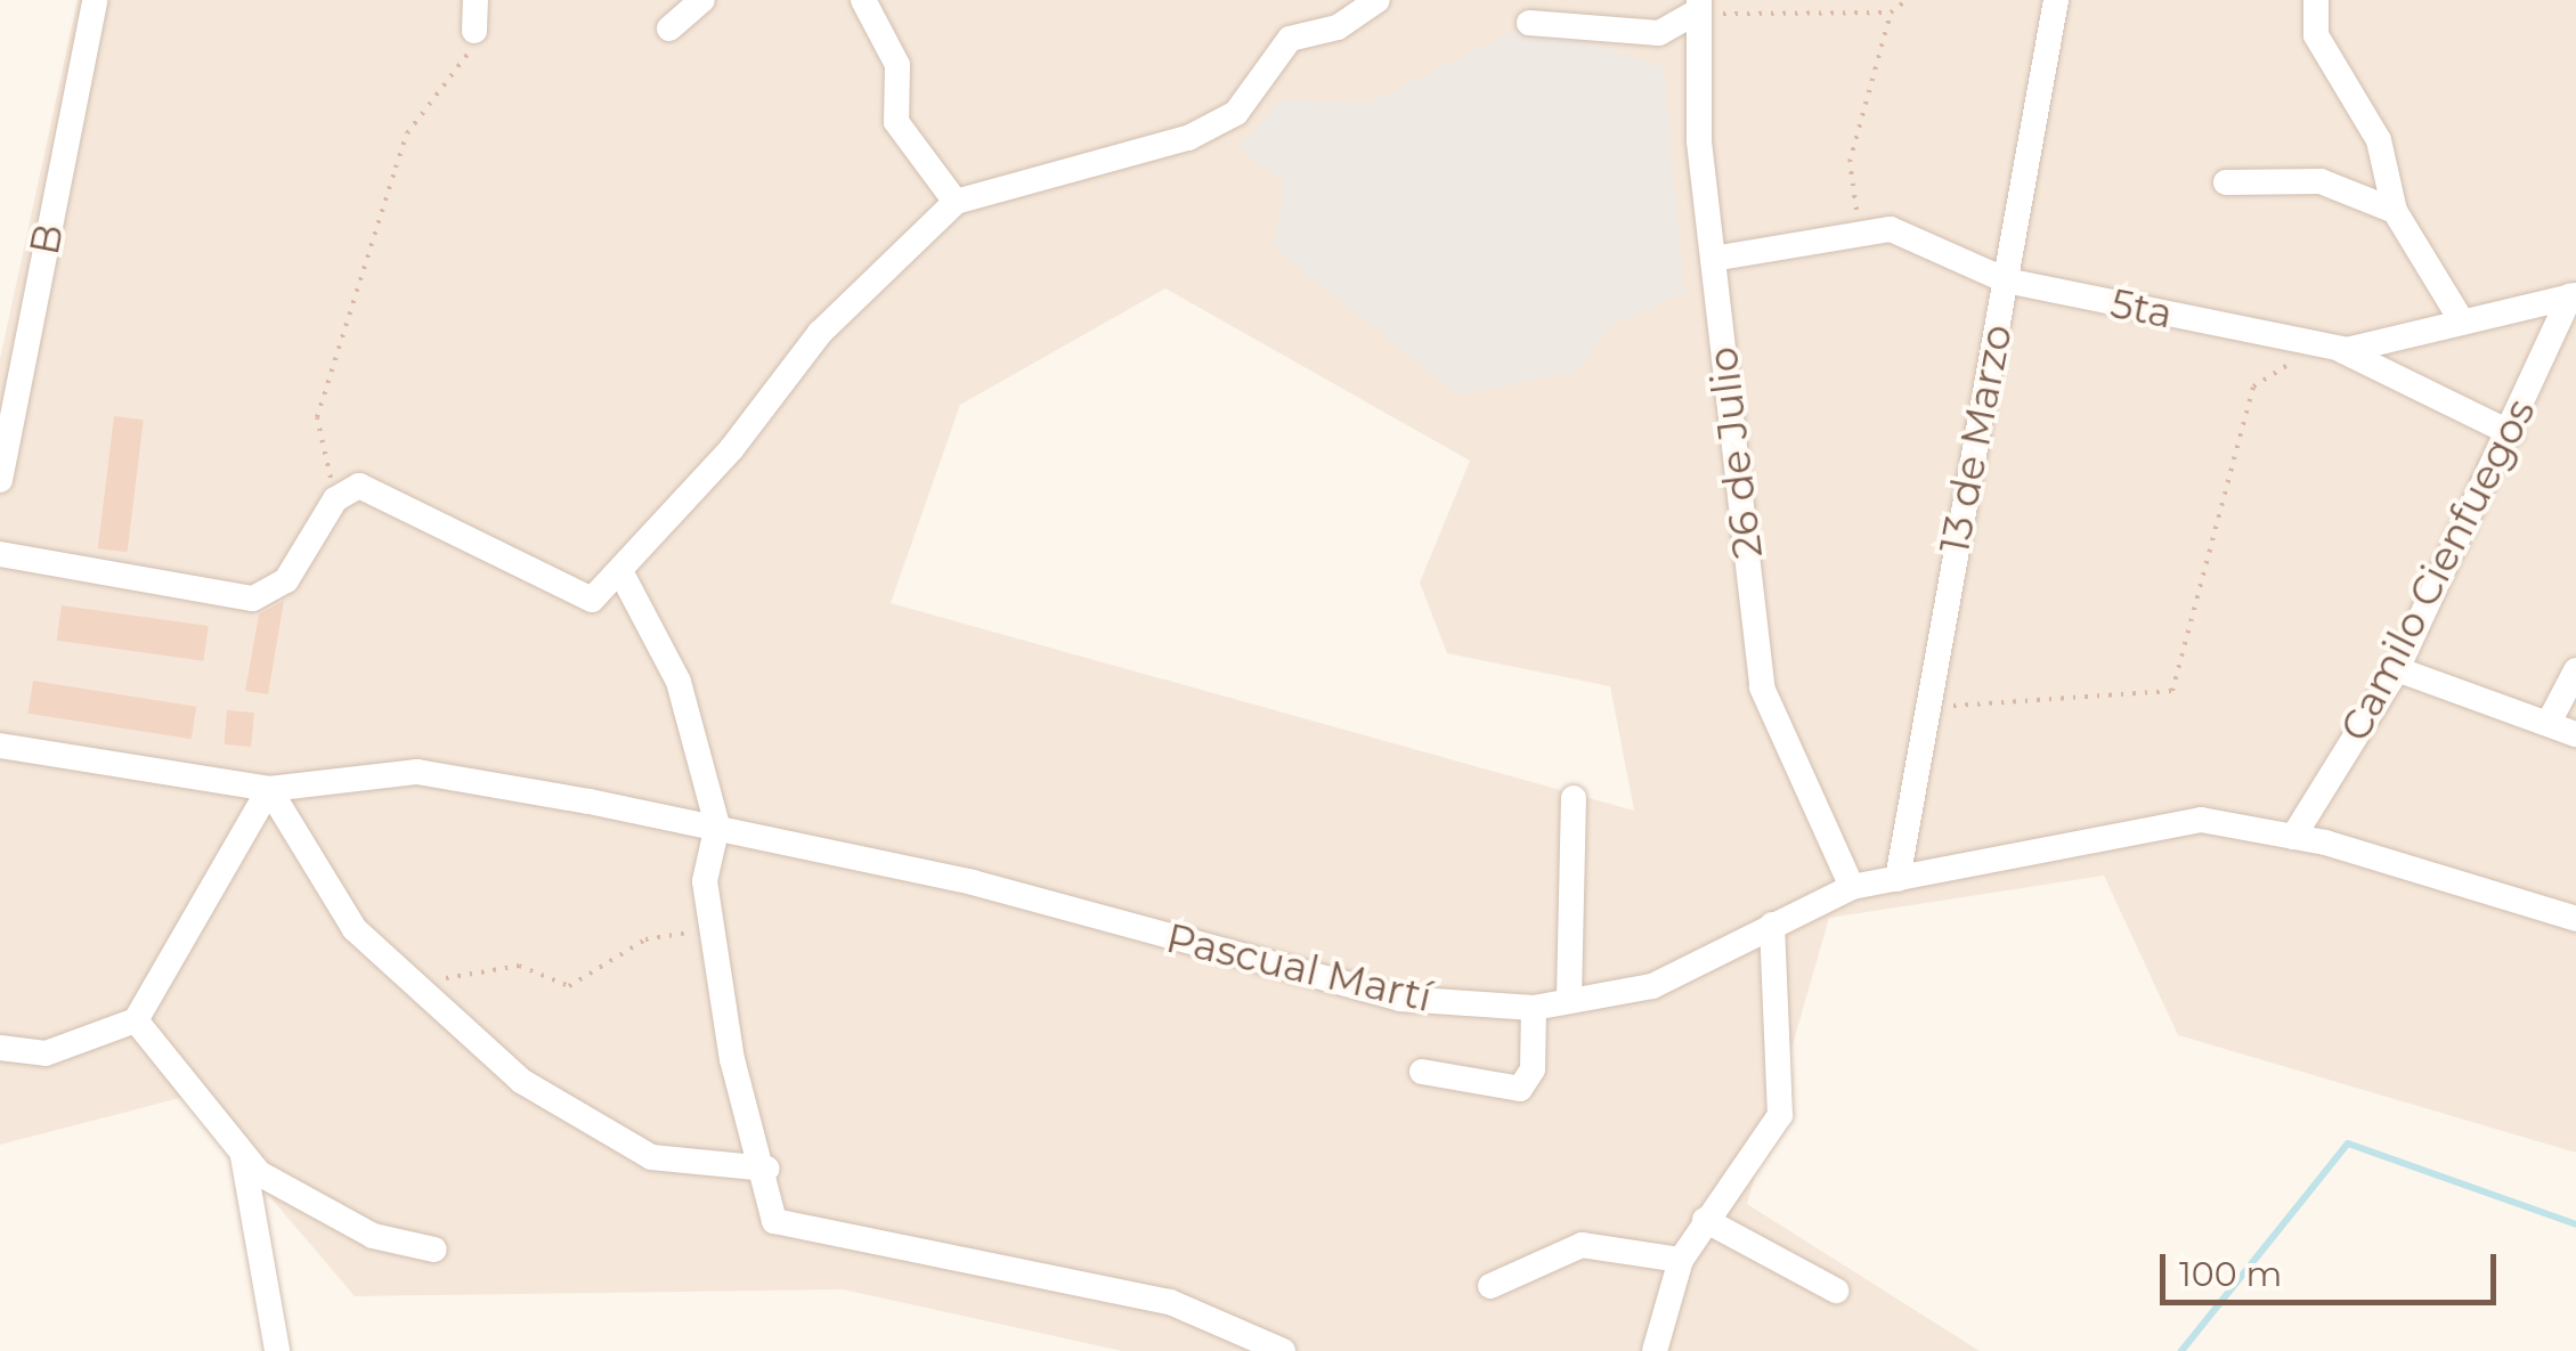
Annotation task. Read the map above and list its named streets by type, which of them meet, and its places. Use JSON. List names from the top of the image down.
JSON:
{
  "streets": {
    "street": [
      "B",
      "5ta",
      "13 de Marzo",
      "26 de Julio",
      "Camilo Cienfuegos",
      "Pascual Martí"
    ]
  },
  "crossings": [
    ["5ta", "13 de Marzo"],
    ["5ta", "26 de Julio"],
    ["5ta", "Camilo Cienfuegos"],
    ["13 de Marzo", "Pascual Martí"],
    ["26 de Julio", "Pascual Martí"],
    ["Camilo Cienfuegos", "Pascual Martí"]
  ],
  "scale_bar": "100 m"
}
